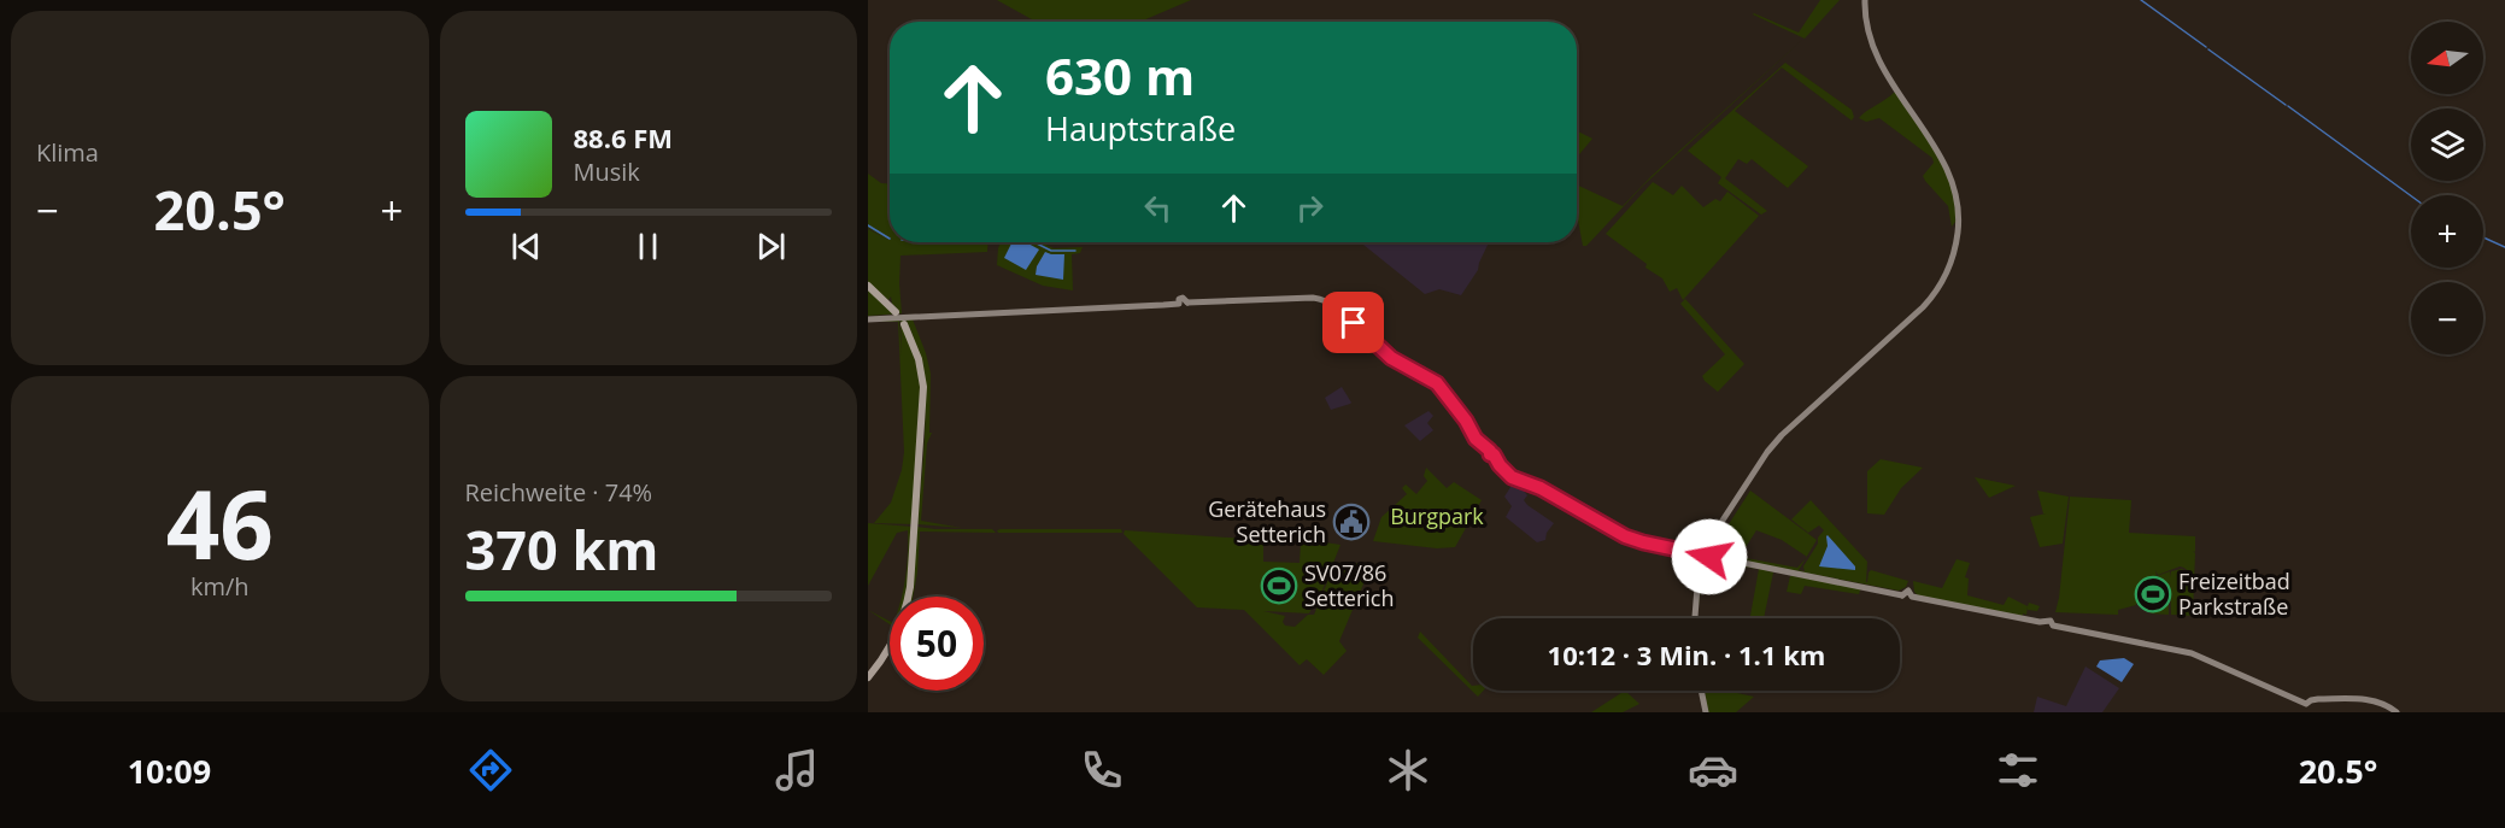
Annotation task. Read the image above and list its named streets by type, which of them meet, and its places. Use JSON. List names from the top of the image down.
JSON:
{
  "parks": ["Burgpark"],
  "places": {
    "public building": ["Gerätehaus Setterich"],
    "sports": ["SV07/86 Setterich", "Freizeitbad Parkstraße"]
  },
  "north": "left",
  "page": {
    "tile": [
      "Klima",
      ["46", "km/h"],
      ["Reichweite · 74%", "370 km"]
    ],
    "map_buttons": ["+", "−"],
    "turn": ["630 m", "Hauptstraße"],
    "song": ["88.6 FM", "Musik"],
    "heat": ["−", "20.5°", "+"],
    "limit": "50",
    "trip": "10:12 · 3 Min. · 1.1 km",
    "tabs": ["10:09", "20.5°"]
  }
}
